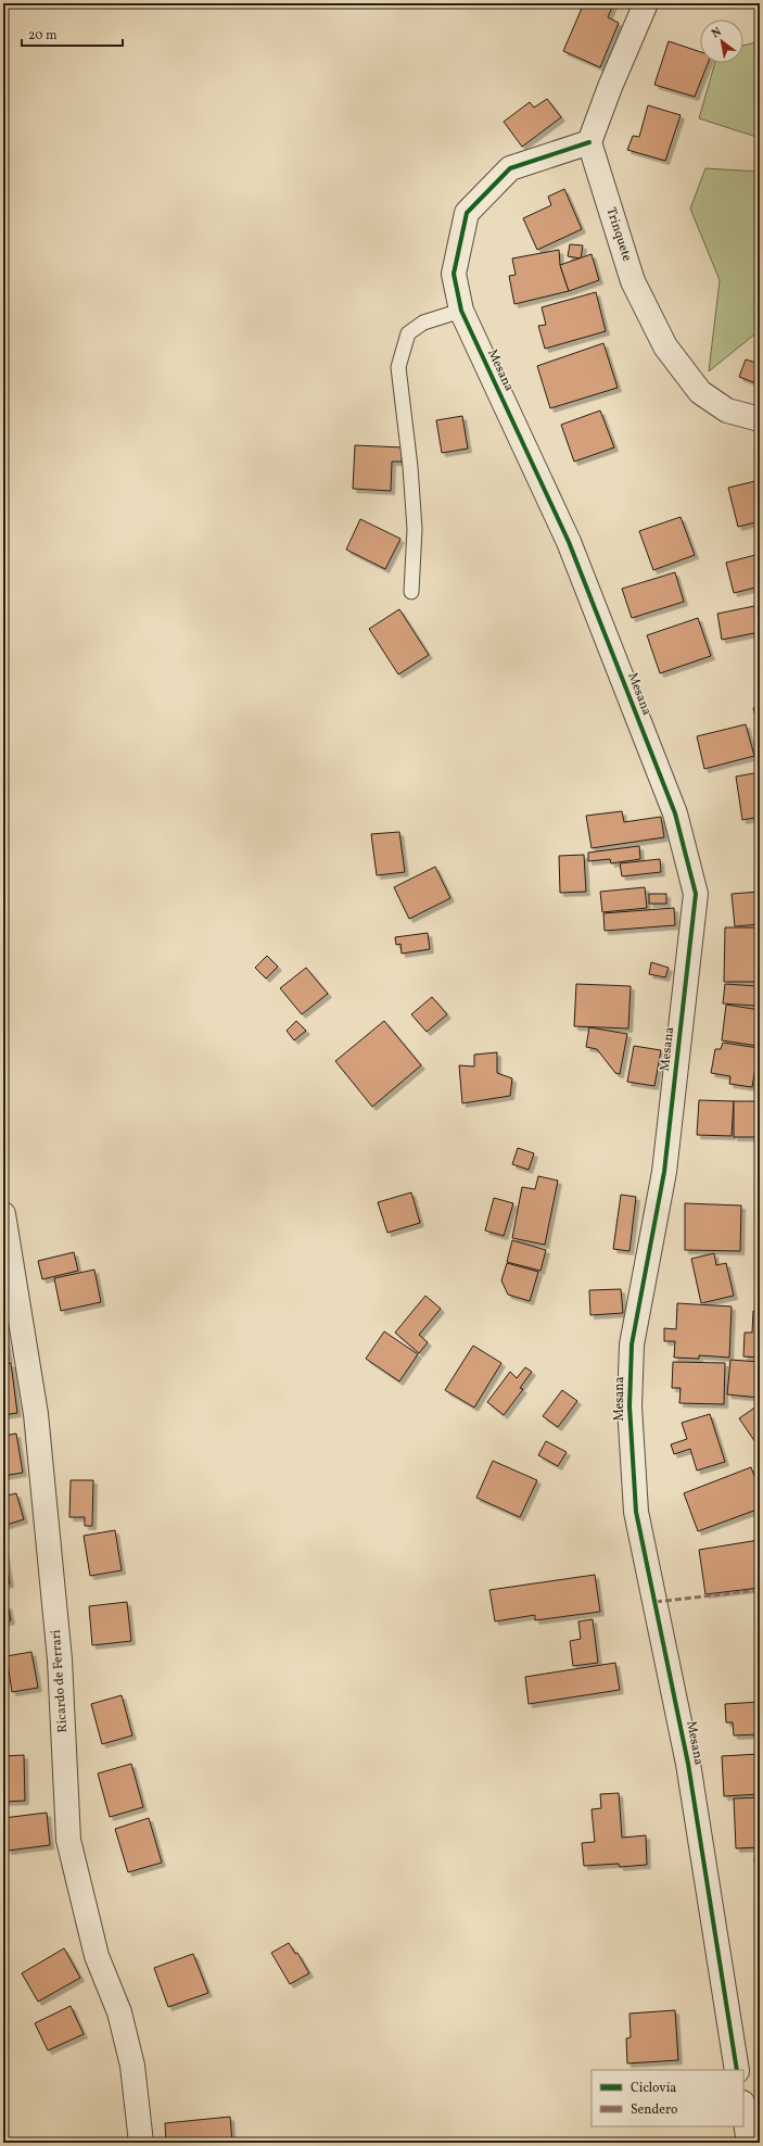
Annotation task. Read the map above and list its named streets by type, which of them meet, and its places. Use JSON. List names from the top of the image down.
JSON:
{
  "streets": {
    "street": ["Trinquete", "Mesana", "Ricardo de Ferrari"]
  },
  "crossings": [
    ["Trinquete", "Mesana"]
  ],
  "legend": ["Ciclovía", "Sendero"],
  "scale_bar": "20 m",
  "north": "top left"
}
